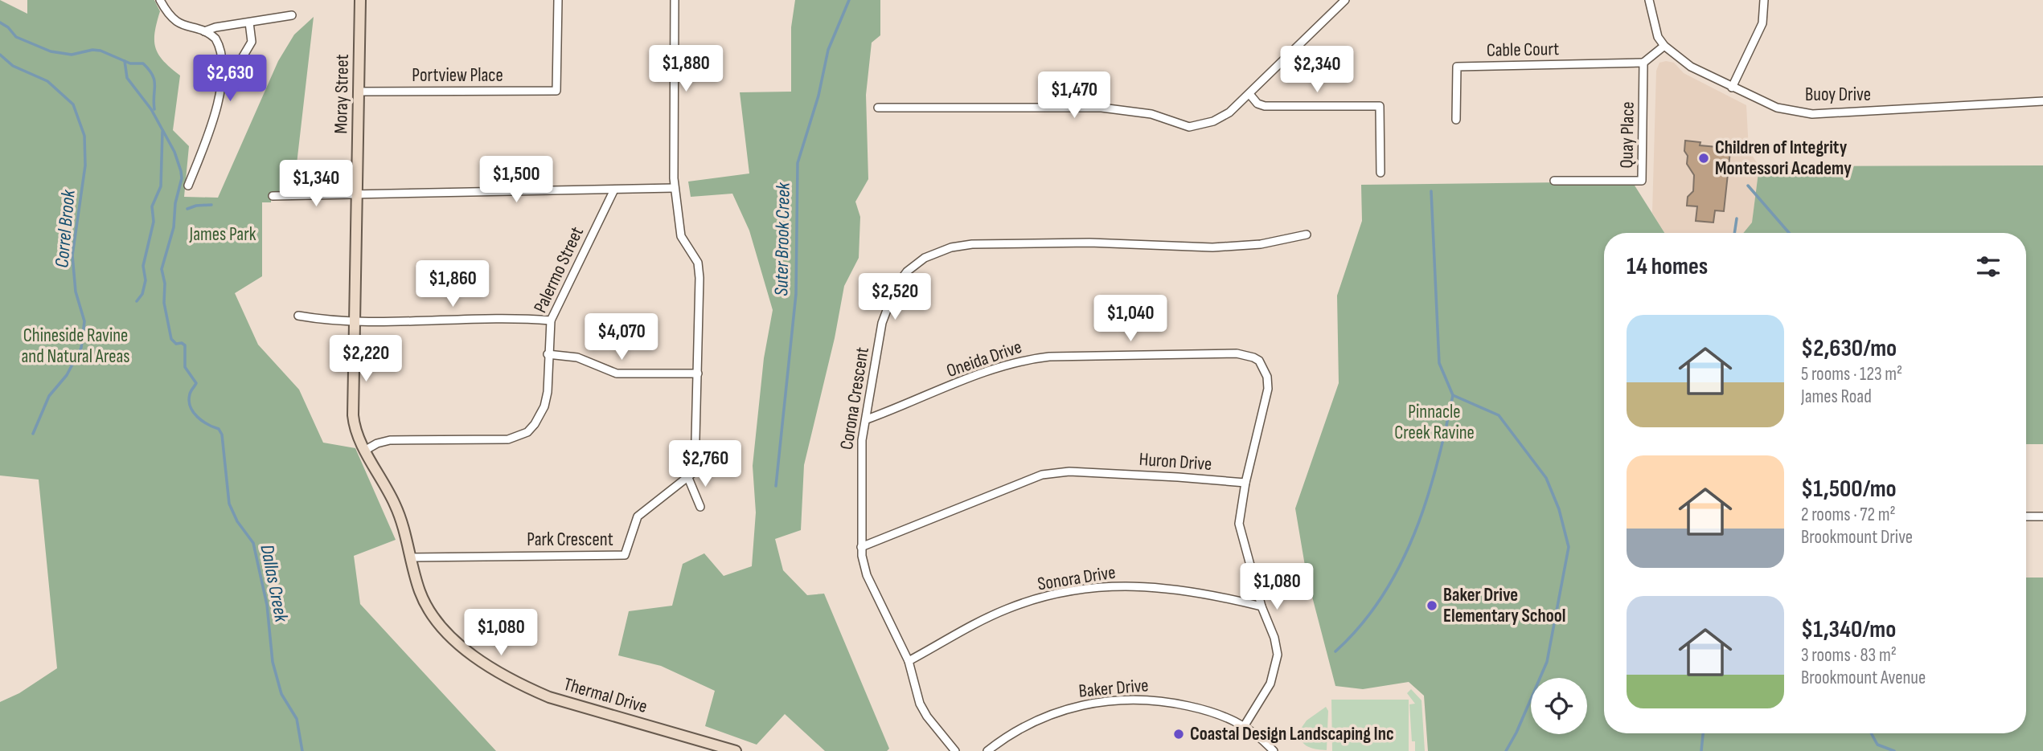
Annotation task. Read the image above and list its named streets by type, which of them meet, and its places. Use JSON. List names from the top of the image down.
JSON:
{
  "streets": {
    "street": [
      "Cable Court",
      "Portview Place",
      "Moray Street",
      "Buoy Drive",
      "Quay Place",
      "Palermo Street",
      "Oneida Drive",
      "Corona Crescent",
      "Huron Drive",
      "Park Crescent",
      "Sonora Drive",
      "Baker Drive",
      "Thermal Drive"
    ]
  },
  "crossings": [
    ["Cable Court", "Quay Place"],
    ["Portview Place", "Moray Street"],
    ["Moray Street", "Palermo Street"],
    ["Moray Street", "Thermal Drive"],
    ["Palermo Street", "Thermal Drive"],
    ["Oneida Drive", "Corona Crescent"],
    ["Oneida Drive", "Huron Drive"],
    ["Corona Crescent", "Huron Drive"],
    ["Corona Crescent", "Sonora Drive"],
    ["Park Crescent", "Thermal Drive"]
  ],
  "water": ["Correl Brook", "Suter Brook Creek", "Dallas Creek"],
  "parks": ["James Park", "Chineside Ravine and Natural Areas", "Pinnacle Creek Ravine"],
  "places": ["Children of Integrity Montessori Academy", "Baker Drive Elementary School", "Coastal Design Landscaping Inc"],
  "page": {
    "price": [
      "$1,880",
      "$2,340",
      "$2,630",
      "$1,470",
      "$1,500",
      "$1,340",
      "$1,860",
      "$2,520",
      "$1,040",
      "$4,070",
      "$2,220",
      "$2,760",
      "$1,080",
      "$1,080"
    ],
    "heading": "14 homes",
    "list": [
      {
        "name": "$2,630/mo",
        "note": "5 rooms · 123 m² · James Road"
      },
      {
        "name": "$1,500/mo",
        "note": "2 rooms · 72 m² · Brookmount Drive"
      },
      {
        "name": "$1,340/mo",
        "note": "3 rooms · 83 m² · Brookmount Avenue"
      }
    ]
  }
}
